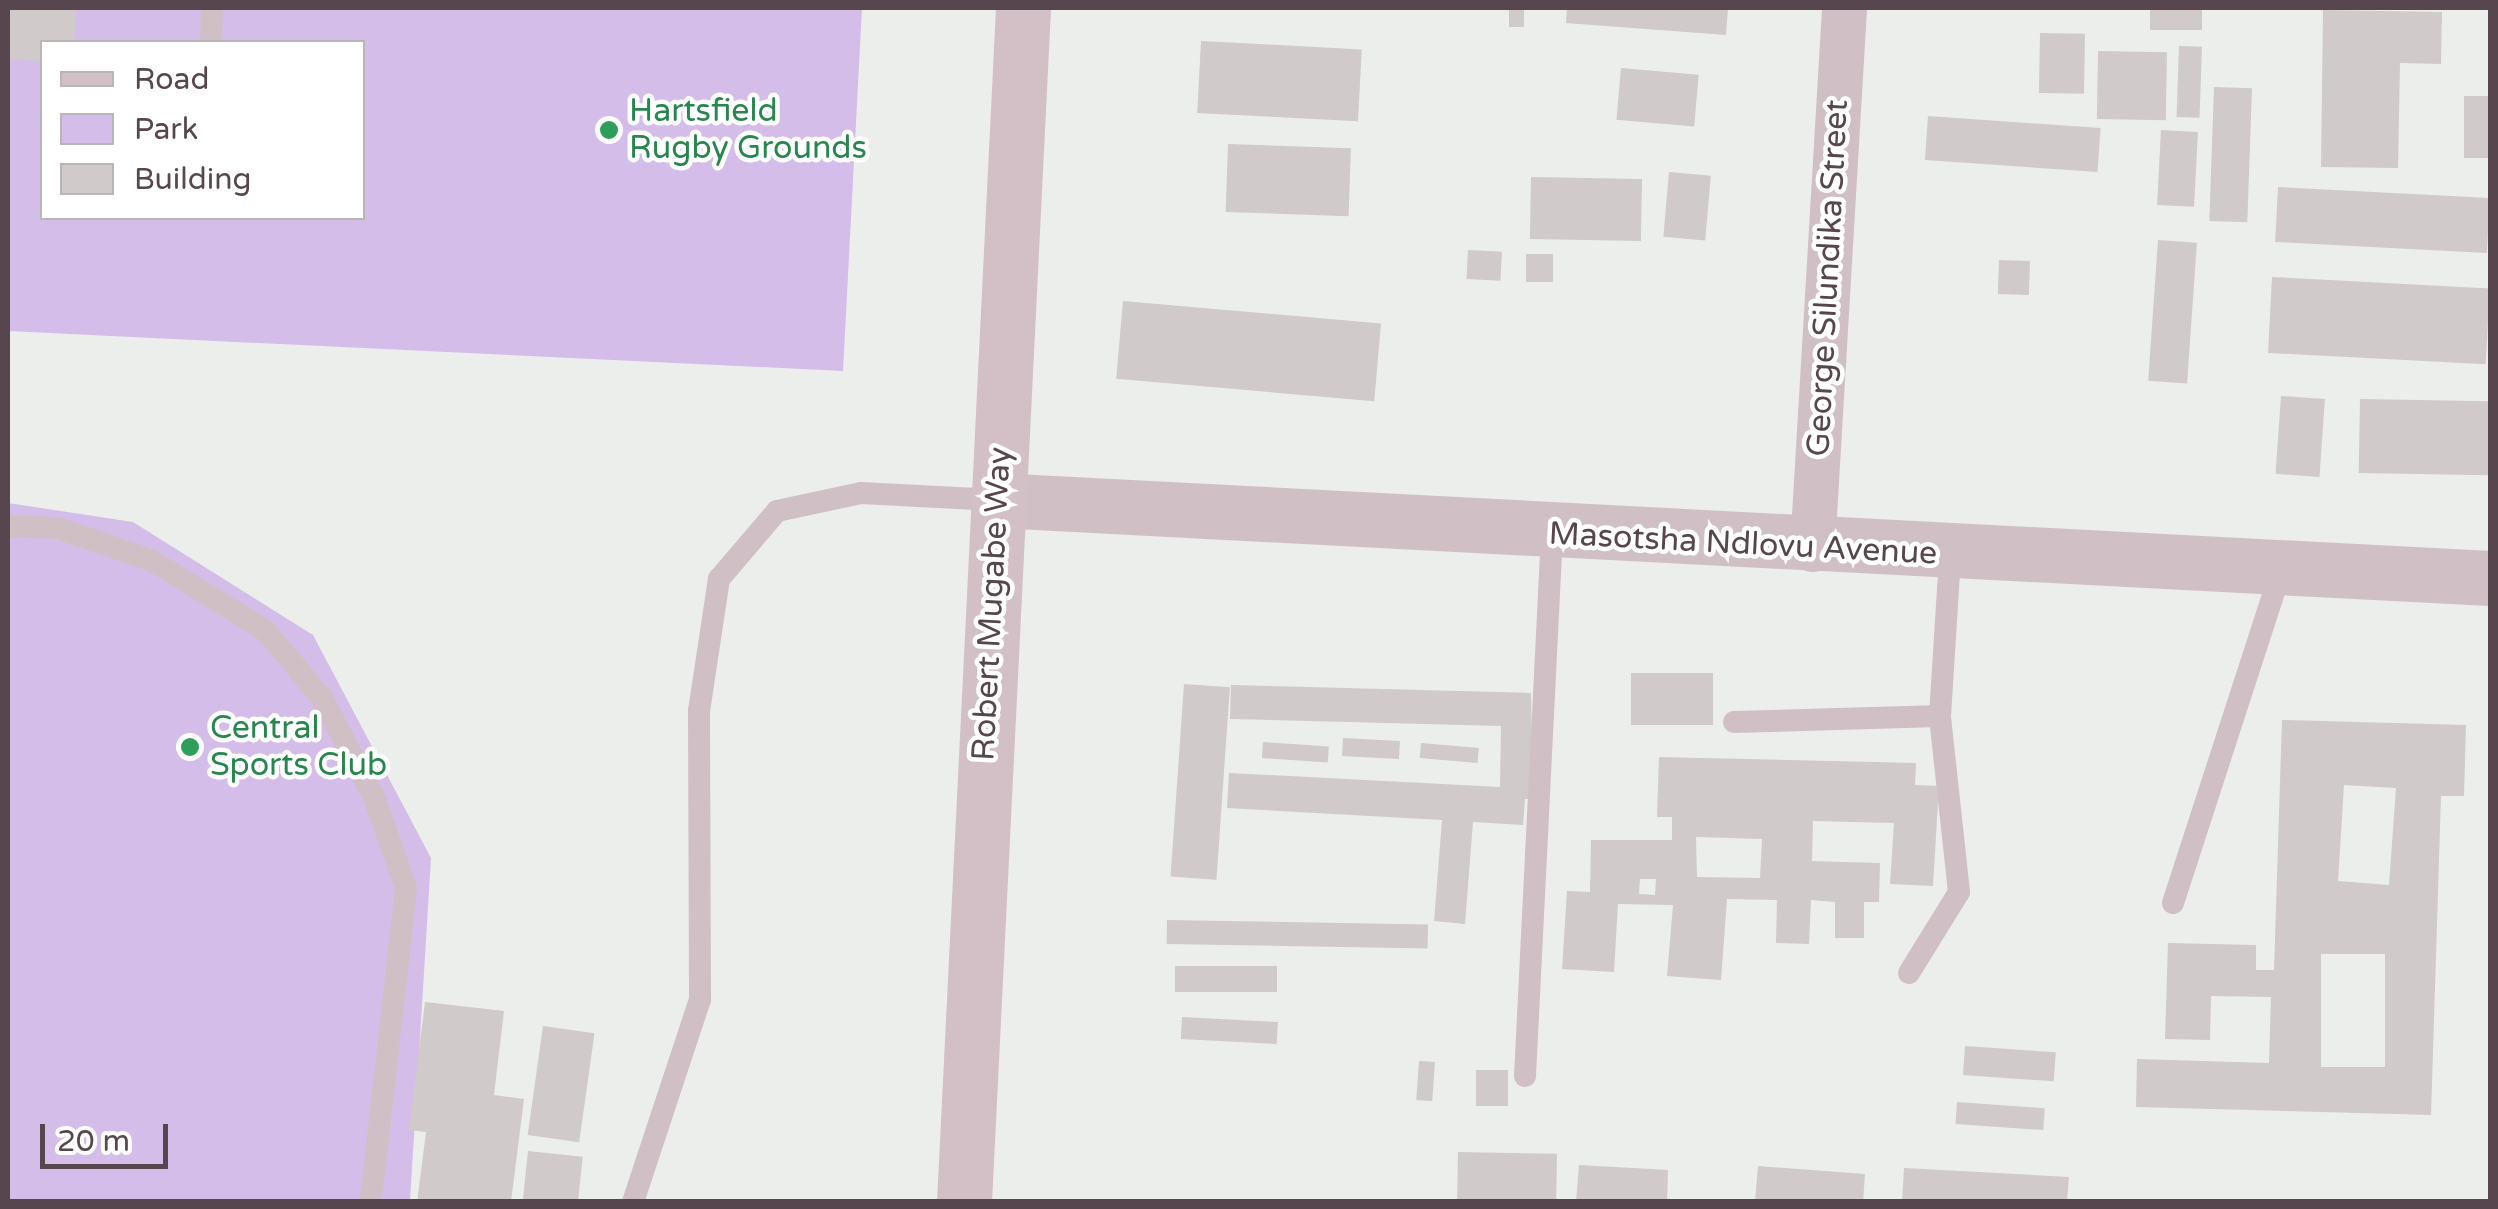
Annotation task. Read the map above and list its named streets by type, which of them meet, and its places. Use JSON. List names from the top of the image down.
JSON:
{
  "streets": {
    "main road": ["Robert Mugabe Way"],
    "street": ["George Silundika Street", "Masotsha Ndlovu Avenue"]
  },
  "crossings": [
    ["George Silundika Street", "Masotsha Ndlovu Avenue"],
    ["Masotsha Ndlovu Avenue", "Robert Mugabe Way"]
  ],
  "places": ["Hartsfield Rugby Grounds", "Central Sports Club"],
  "legend": ["Road", "Park", "Building"],
  "scale_bar": "20 m"
}
